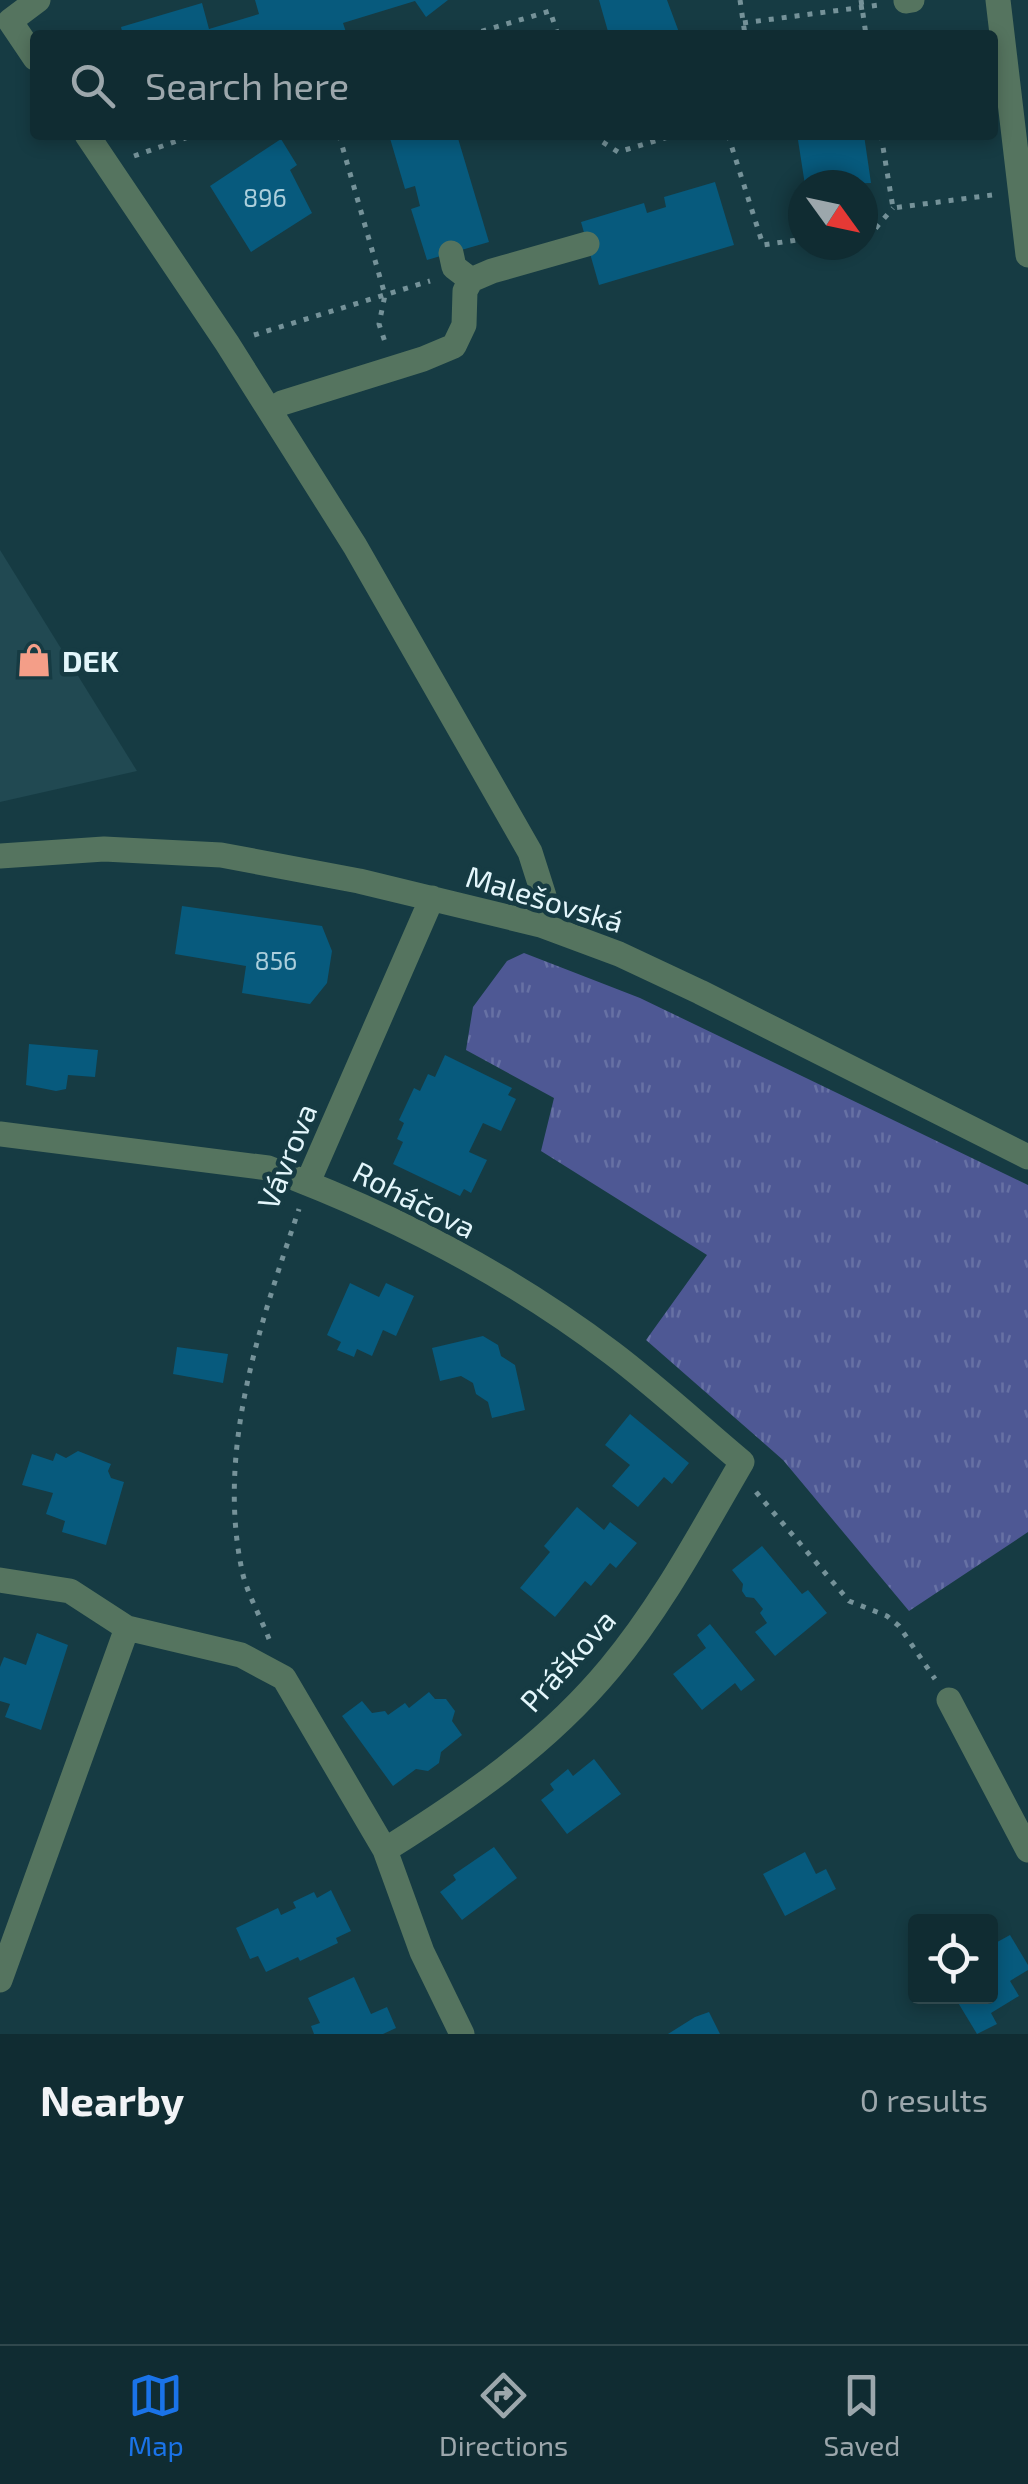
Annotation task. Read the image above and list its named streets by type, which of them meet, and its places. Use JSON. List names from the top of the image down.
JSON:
{
  "streets": {
    "street": [
      "Malešovská",
      "Vávrova",
      "Roháčova",
      "Práškova"
    ]
  },
  "crossings": [
    ["Malešovská", "Vávrova"],
    ["Vávrova", "Roháčova"],
    ["Roháčova", "Práškova"]
  ],
  "places": {
    "shop": ["DEK"]
  },
  "house_numbers": ["896", "856"],
  "north": "bottom right",
  "page": {
    "search": "Search here",
    "heading": ["Nearby", "0 results"],
    "nav": ["Map", "Directions", "Saved"]
  }
}
